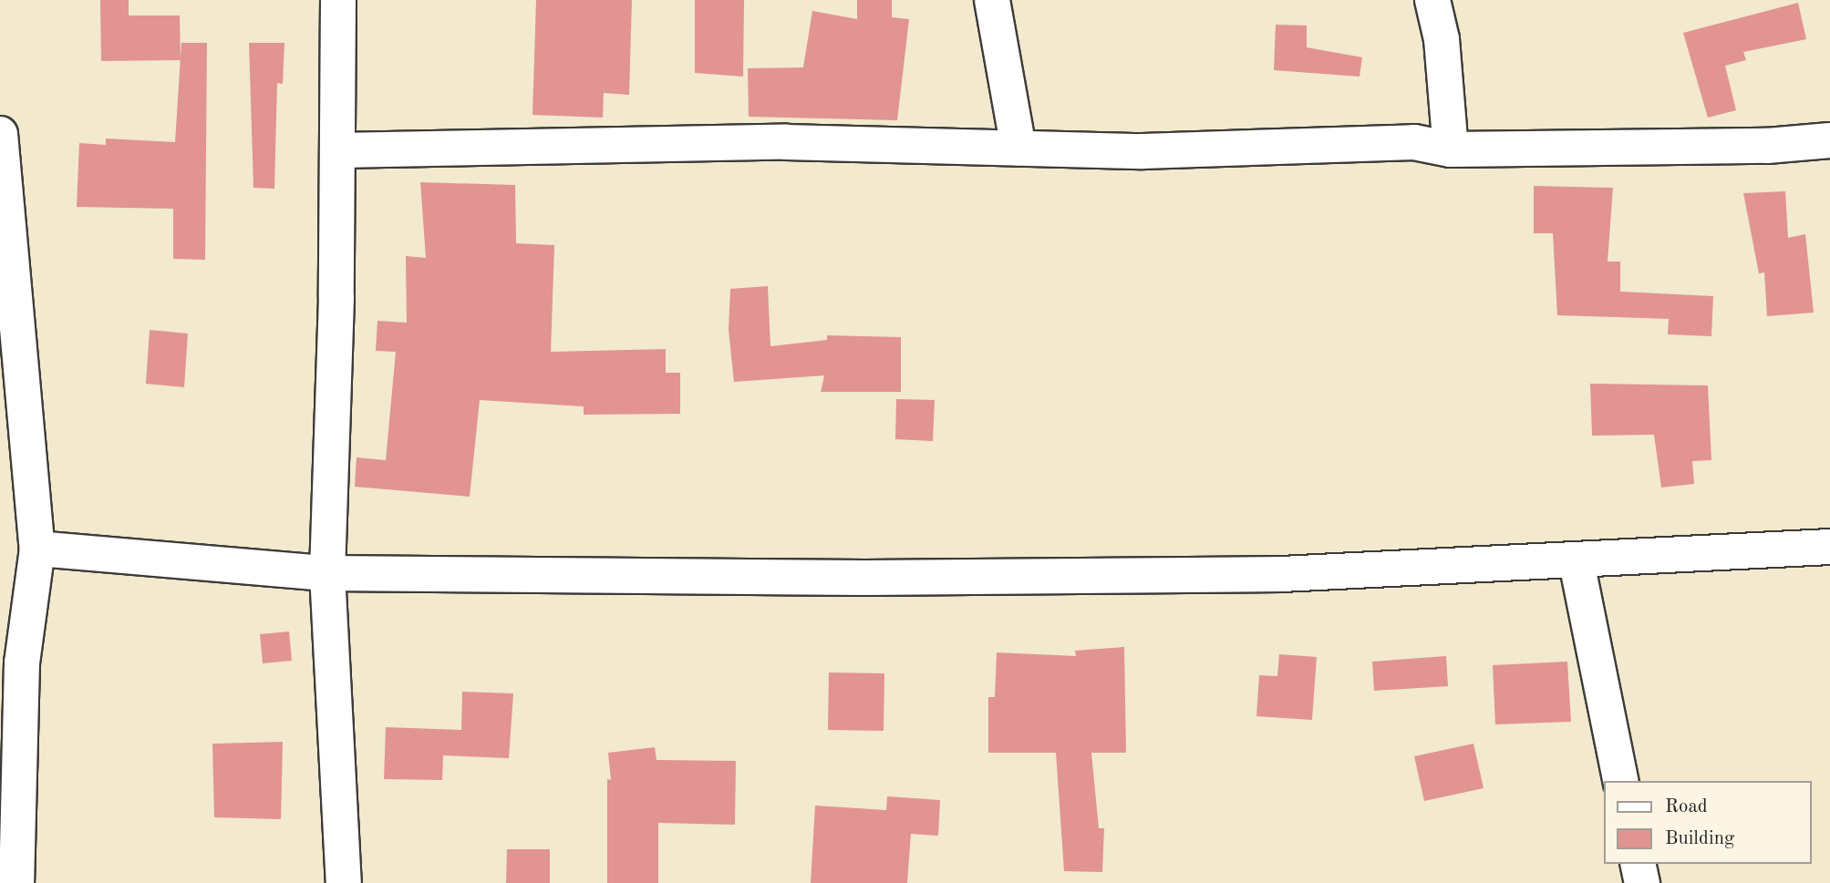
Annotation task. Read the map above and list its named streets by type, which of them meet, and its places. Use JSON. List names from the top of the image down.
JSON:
{
  "legend": ["Road", "Building"]
}
